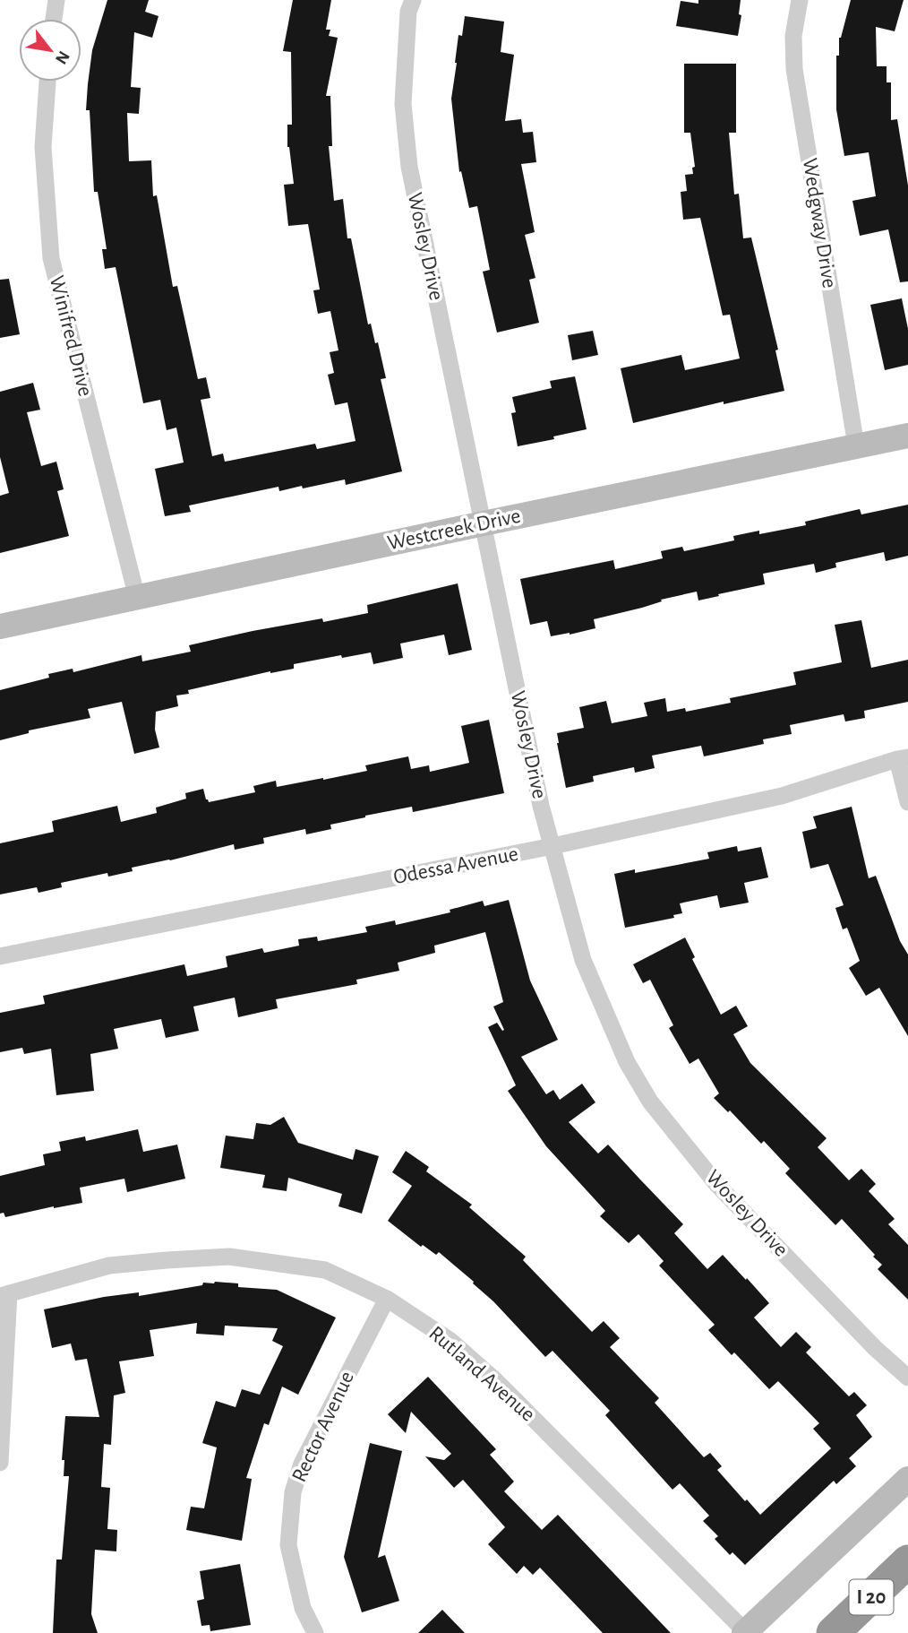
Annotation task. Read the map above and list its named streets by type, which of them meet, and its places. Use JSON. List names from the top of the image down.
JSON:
{
  "streets": {
    "highway": ["I 20"],
    "street": [
      "Wedgway Drive",
      "Wosley Drive",
      "Winifred Drive",
      "Westcreek Drive",
      "Odessa Avenue",
      "Rutland Avenue",
      "Rector Avenue"
    ]
  },
  "crossings": [
    ["Wedgway Drive", "Westcreek Drive"],
    ["Wosley Drive", "Westcreek Drive"],
    ["Wosley Drive", "Odessa Avenue"],
    ["Winifred Drive", "Westcreek Drive"],
    ["Rutland Avenue", "Rector Avenue"]
  ],
  "north": "bottom right"
}
